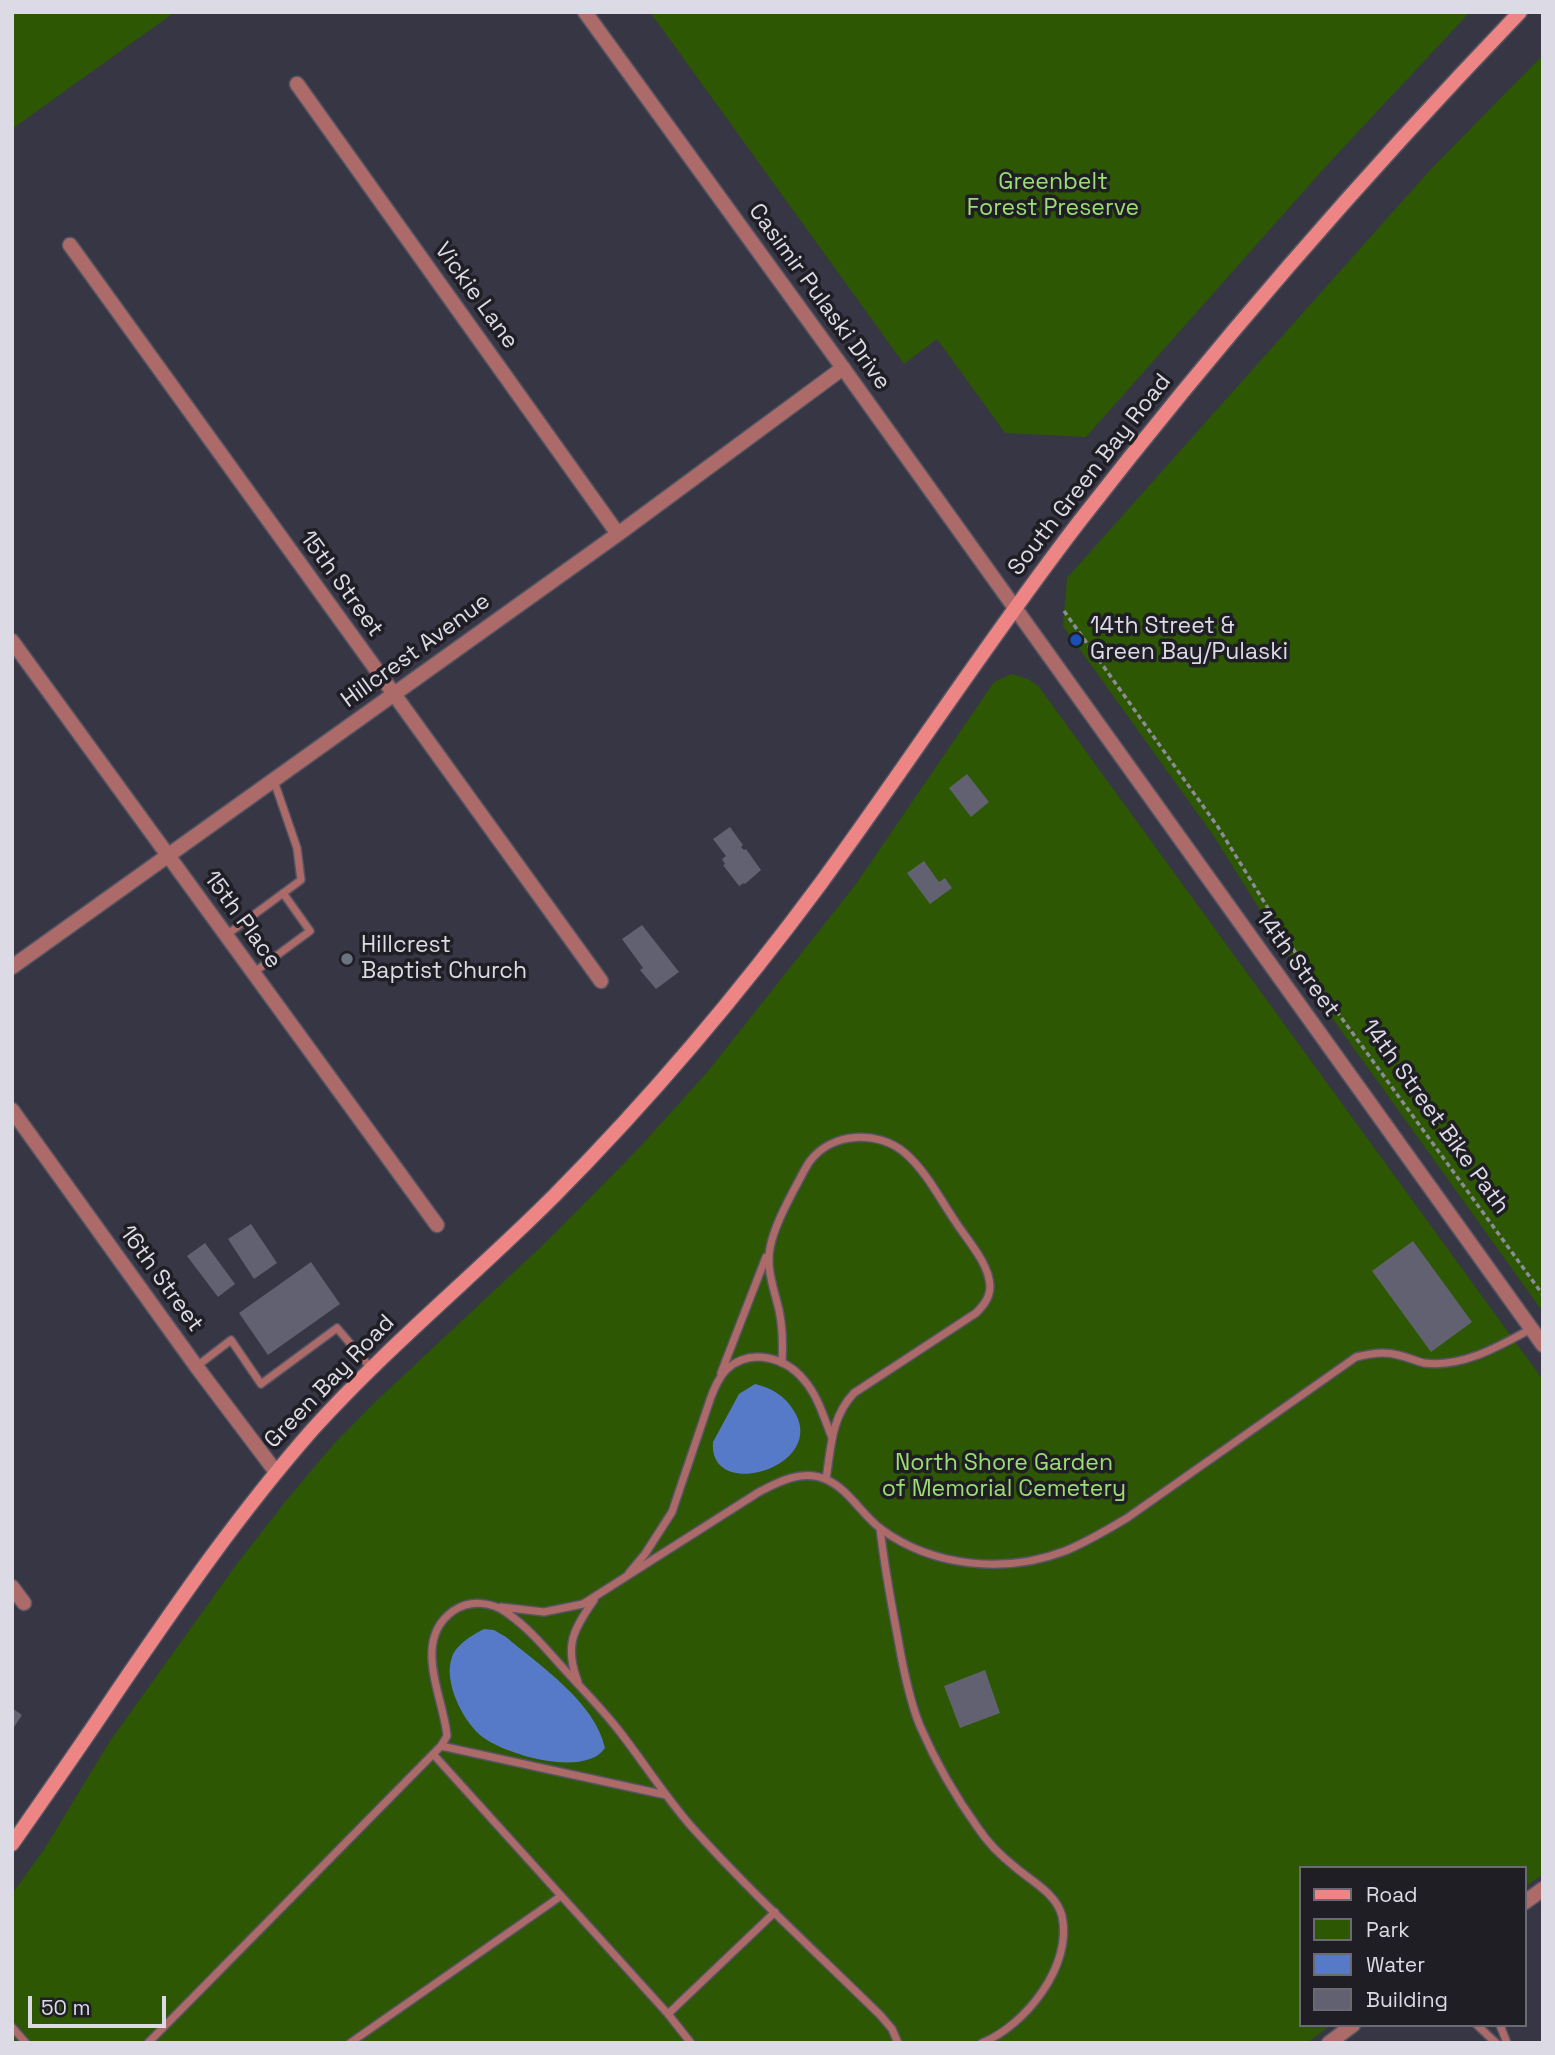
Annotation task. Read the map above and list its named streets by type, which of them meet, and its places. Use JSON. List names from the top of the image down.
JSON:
{
  "streets": {
    "main road": ["South Green Bay Road", "Green Bay Road"],
    "street": [
      "Vickie Lane",
      "Casimir Pulaski Drive",
      "15th Street",
      "Hillcrest Avenue",
      "15th Place",
      "14th Street",
      "16th Street"
    ],
    "path": ["14th Street Bike Path"]
  },
  "crossings": [
    ["Vickie Lane", "Hillcrest Avenue"],
    ["Casimir Pulaski Drive", "South Green Bay Road"],
    ["Casimir Pulaski Drive", "Hillcrest Avenue"],
    ["Casimir Pulaski Drive", "14th Street"],
    ["South Green Bay Road", "14th Street"],
    ["South Green Bay Road", "Green Bay Road"],
    ["15th Street", "Hillcrest Avenue"],
    ["Hillcrest Avenue", "15th Place"],
    ["16th Street", "Green Bay Road"]
  ],
  "parks": ["Greenbelt Forest Preserve", "North Shore Garden of Memorial Cemetery"],
  "places": ["14th Street & Green Bay/Pulaski", "Hillcrest Baptist Church"],
  "legend": [
    "Road",
    "Park",
    "Water",
    "Building"
  ],
  "scale_bar": "50 m"
}
